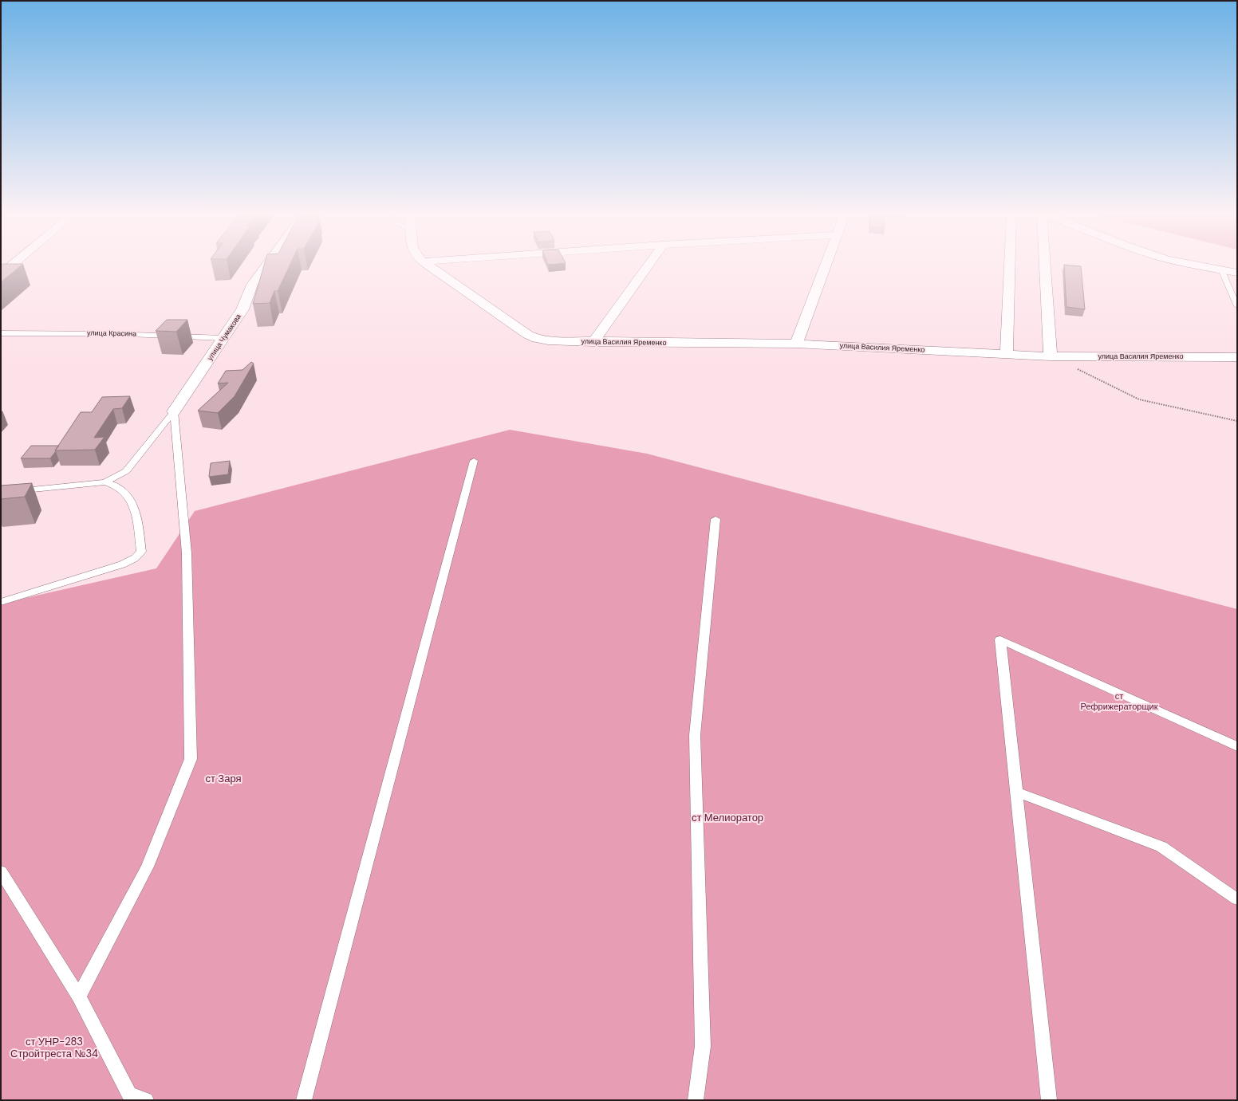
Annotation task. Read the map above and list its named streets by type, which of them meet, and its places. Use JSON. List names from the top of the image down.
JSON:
{
  "streets": {
    "street": ["улица Чумакова", "улица Василия Яременко"],
    "lane": ["улица Красина"]
  },
  "crossings": [
    ["улица Красина", "улица Чумакова"]
  ],
  "parks": [
    "ст Рефрижераторщик",
    "ст Заря",
    "ст Мелиоратор",
    "ст УНР-283 Стройтреста №34"
  ]
}
